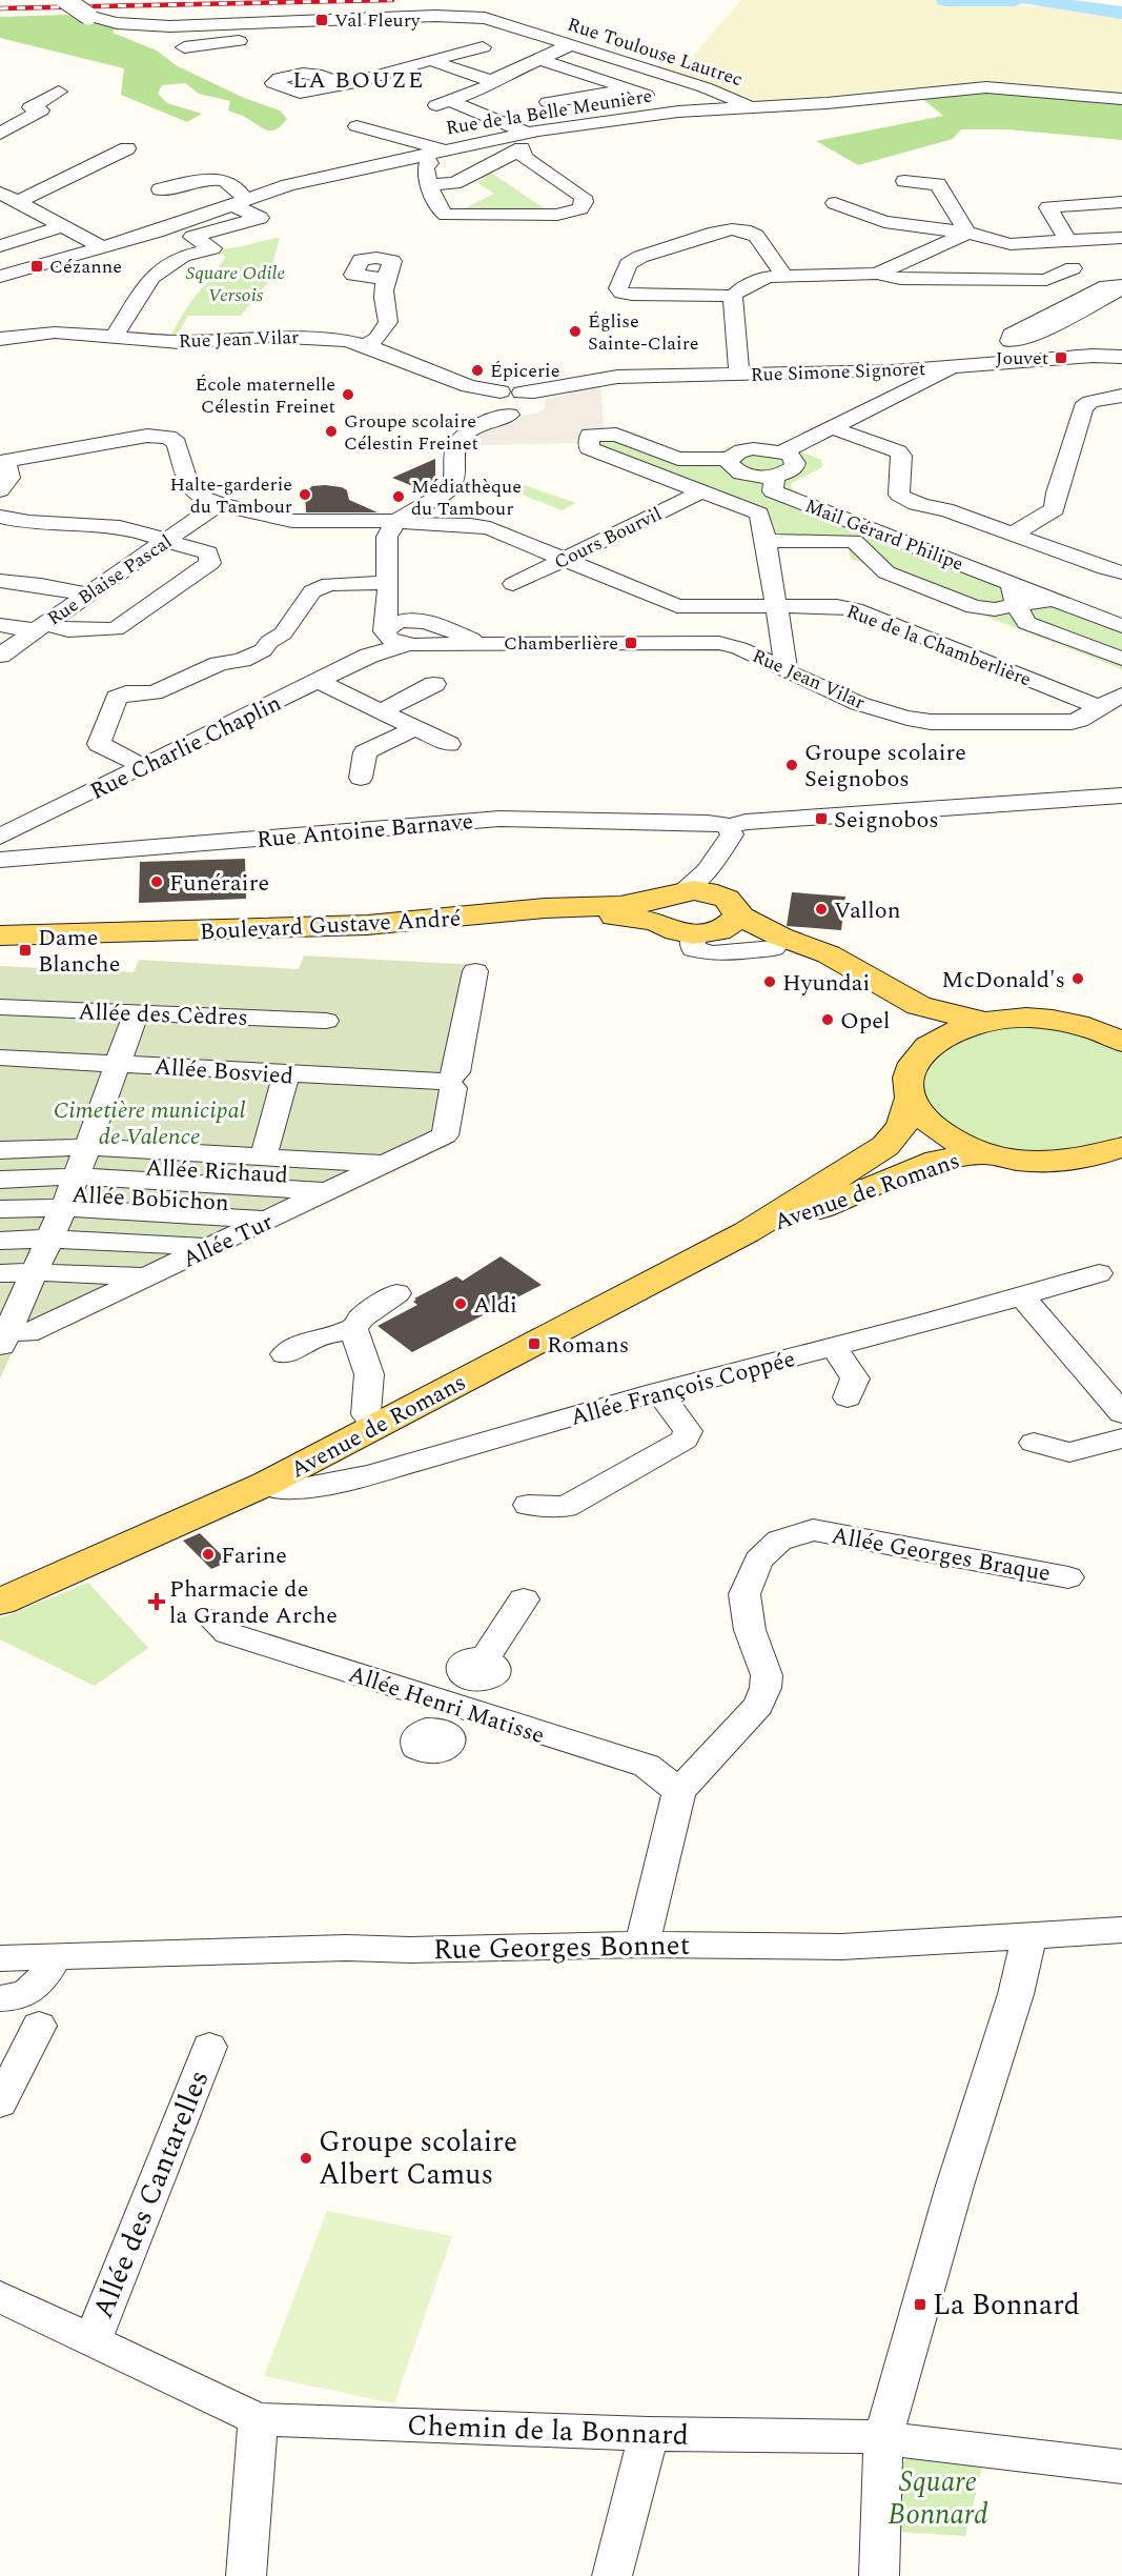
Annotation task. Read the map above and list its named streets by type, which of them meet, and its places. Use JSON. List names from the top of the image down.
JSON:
{
  "streets": {
    "main road": ["Boulevard Gustave André", "Avenue de Romans"],
    "street": [
      "Rue Toulouse Lautrec",
      "Rue de la Belle Meunière",
      "Rue Jean Vilar",
      "Rue Simone Signoret",
      "Mail Gérard Philipe",
      "Cours Bourvil",
      "Rue Blaise Pascal",
      "Rue de la Chamberlière",
      "Rue Charlie Chaplin",
      "Rue Antoine Barnave",
      "Allée des Cèdres",
      "Allée Bosvied",
      "Allée Richaud",
      "Allée Bobichon",
      "Allée Tur",
      "Allée François Coppée",
      "Allée Georges Braque",
      "Allée Henri Matisse",
      "Rue Georges Bonnet",
      "Allée des Cantarelles",
      "Chemin de la Bonnard"
    ]
  },
  "crossings": [
    ["Rue Toulouse Lautrec", "Rue de la Belle Meunière"],
    ["Rue Jean Vilar", "Rue de la Chamberlière"],
    ["Rue Jean Vilar", "Rue Charlie Chaplin"],
    ["Cours Bourvil", "Rue de la Chamberlière"],
    ["Rue Blaise Pascal", "Rue de la Chamberlière"],
    ["Boulevard Gustave André", "Avenue de Romans"],
    ["Allée Bosvied", "Allée Tur"],
    ["Allée Richaud", "Allée Bobichon"],
    ["Allée Richaud", "Allée Tur"],
    ["Avenue de Romans", "Allée François Coppée"],
    ["Allée Bobichon", "Allée Tur"],
    ["Allée Georges Braque", "Allée Henri Matisse"],
    ["Allée Georges Braque", "Rue Georges Bonnet"],
    ["Allée des Cantarelles", "Chemin de la Bonnard"]
  ],
  "districts": ["LA BOUZE"],
  "parks": ["Square Odile Versois", "Cimetière municipal de Valence", "Square Bonnard"],
  "places": {
    "transit": [
      "Val Fleury",
      "Cézanne",
      "Jouvet",
      "Chamberlière",
      "Seignobos",
      "Dame Blanche",
      "Romans",
      "La Bonnard"
    ],
    "other": [
      "Église Sainte-Claire",
      "Épicerie",
      "École maternelle Célestin Freinet",
      "Groupe scolaire Célestin Freinet",
      "Halte-garderie du Tambour",
      "Médiathèque du Tambour",
      "Groupe scolaire Seignobos",
      "Funéraire",
      "Vallon",
      "McDonald's",
      "Hyundai",
      "Opel",
      "Aldi",
      "Farine",
      "Groupe scolaire Albert Camus"
    ],
    "health": ["Pharmacie de la Grande Arche"]
  }
}
